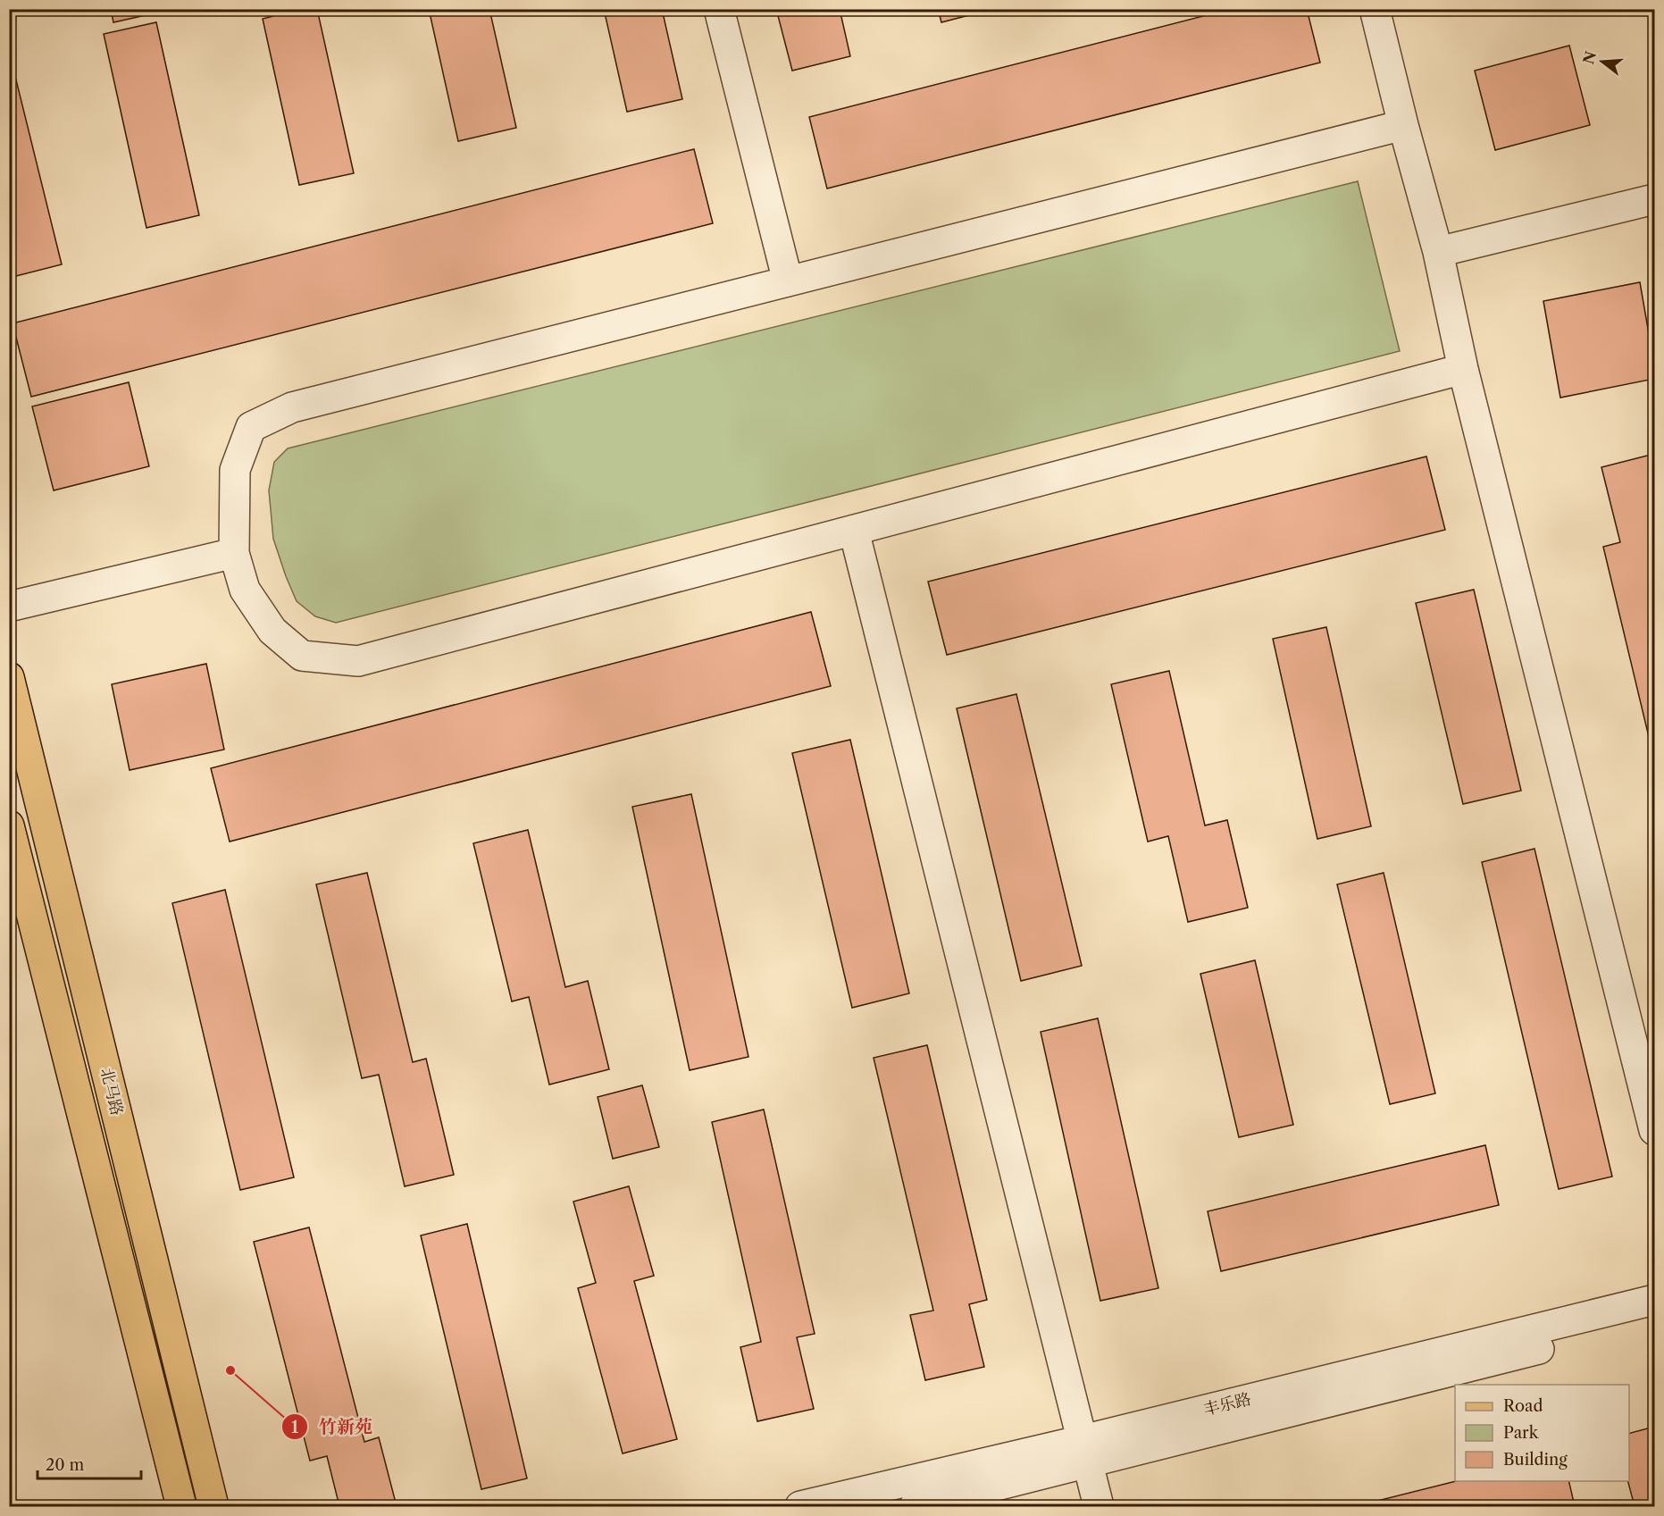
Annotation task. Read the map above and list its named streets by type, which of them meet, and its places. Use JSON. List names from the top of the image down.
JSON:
{
  "streets": {
    "main road": ["北马路"],
    "street": ["丰乐路"]
  },
  "places": ["竹新苑"],
  "legend": ["Road", "Park", "Building"],
  "scale_bar": "20 m",
  "north": "left"
}
